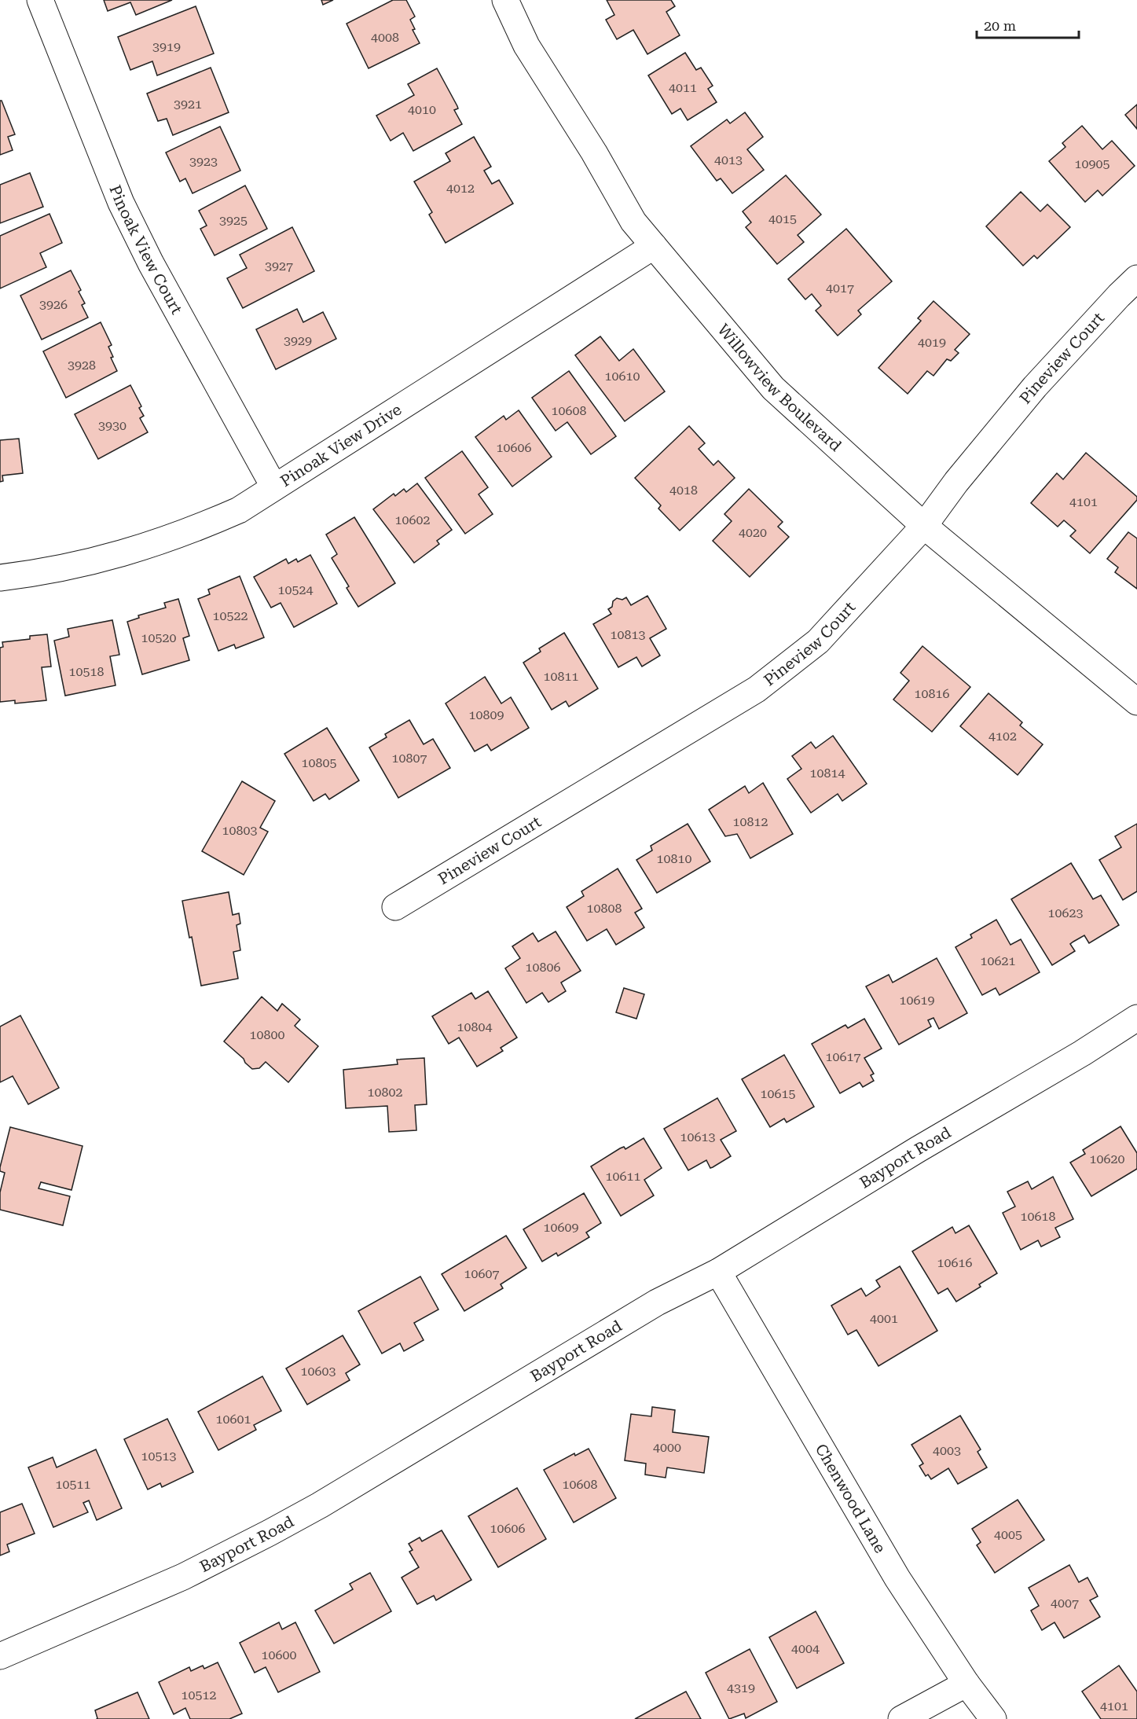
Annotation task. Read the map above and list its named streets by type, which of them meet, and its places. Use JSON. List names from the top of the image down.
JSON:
{
  "streets": {
    "street": [
      "Pinoak View Court",
      "Pineview Court",
      "Willowview Boulevard",
      "Pinoak View Drive",
      "Bayport Road",
      "Chenwood Lane"
    ]
  },
  "crossings": [
    ["Pinoak View Court", "Pinoak View Drive"],
    ["Pineview Court", "Willowview Boulevard"],
    ["Willowview Boulevard", "Pinoak View Drive"],
    ["Bayport Road", "Chenwood Lane"]
  ],
  "house_numbers": [
    "4008",
    "3919",
    "4011",
    "3921",
    "4010",
    "4013",
    "3923",
    "10905",
    "4012",
    "4015",
    "3925",
    "3927",
    "4017",
    "3926",
    "3929",
    "4019",
    "3928",
    "10610",
    "10608",
    "3930",
    "10606",
    "4018",
    "4101",
    "10602",
    "4020",
    "10524",
    "10522",
    "10813",
    "10520",
    "10518",
    "10811",
    "10816",
    "10809",
    "4102",
    "10807",
    "10805",
    "10814",
    "10812",
    "10803",
    "10810",
    "10808",
    "10623",
    "10621",
    "10806",
    "10619",
    "10804",
    "10800",
    "10617",
    "10802",
    "10615",
    "10613",
    "10620",
    "10611",
    "10618",
    "10609",
    "10616",
    "10607",
    "4001",
    "10603",
    "10601",
    "4000",
    "4003",
    "10513",
    "10511",
    "10608",
    "10606",
    "4005",
    "4007",
    "4004",
    "10600",
    "4319",
    "10512",
    "4101"
  ],
  "scale_bar": "20 m"
}
